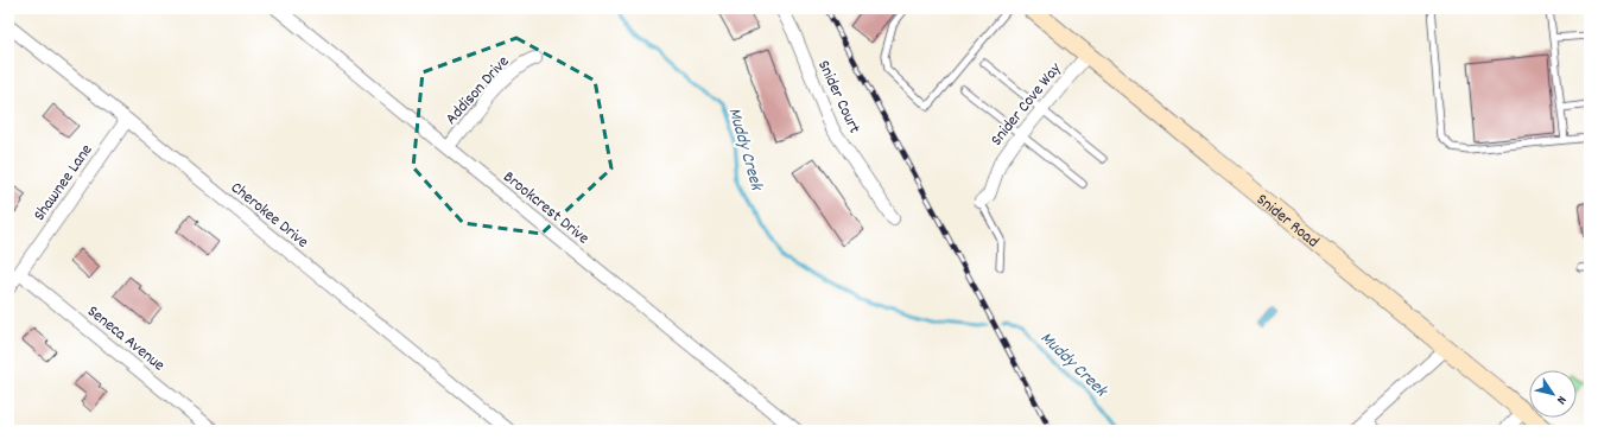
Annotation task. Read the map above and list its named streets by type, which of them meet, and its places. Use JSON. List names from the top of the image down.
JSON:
{
  "streets": {
    "street": [
      "Addison Drive",
      "Snider Court",
      "Snider Cove Way",
      "Shawnee Lane",
      "Brookcrest Drive",
      "Cherokee Drive",
      "Snider Road",
      "Seneca Avenue"
    ]
  },
  "crossings": [
    ["Addison Drive", "Brookcrest Drive"],
    ["Snider Cove Way", "Snider Road"],
    ["Shawnee Lane", "Cherokee Drive"],
    ["Shawnee Lane", "Seneca Avenue"]
  ],
  "water": ["Muddy Creek"],
  "north": "bottom right"
}
